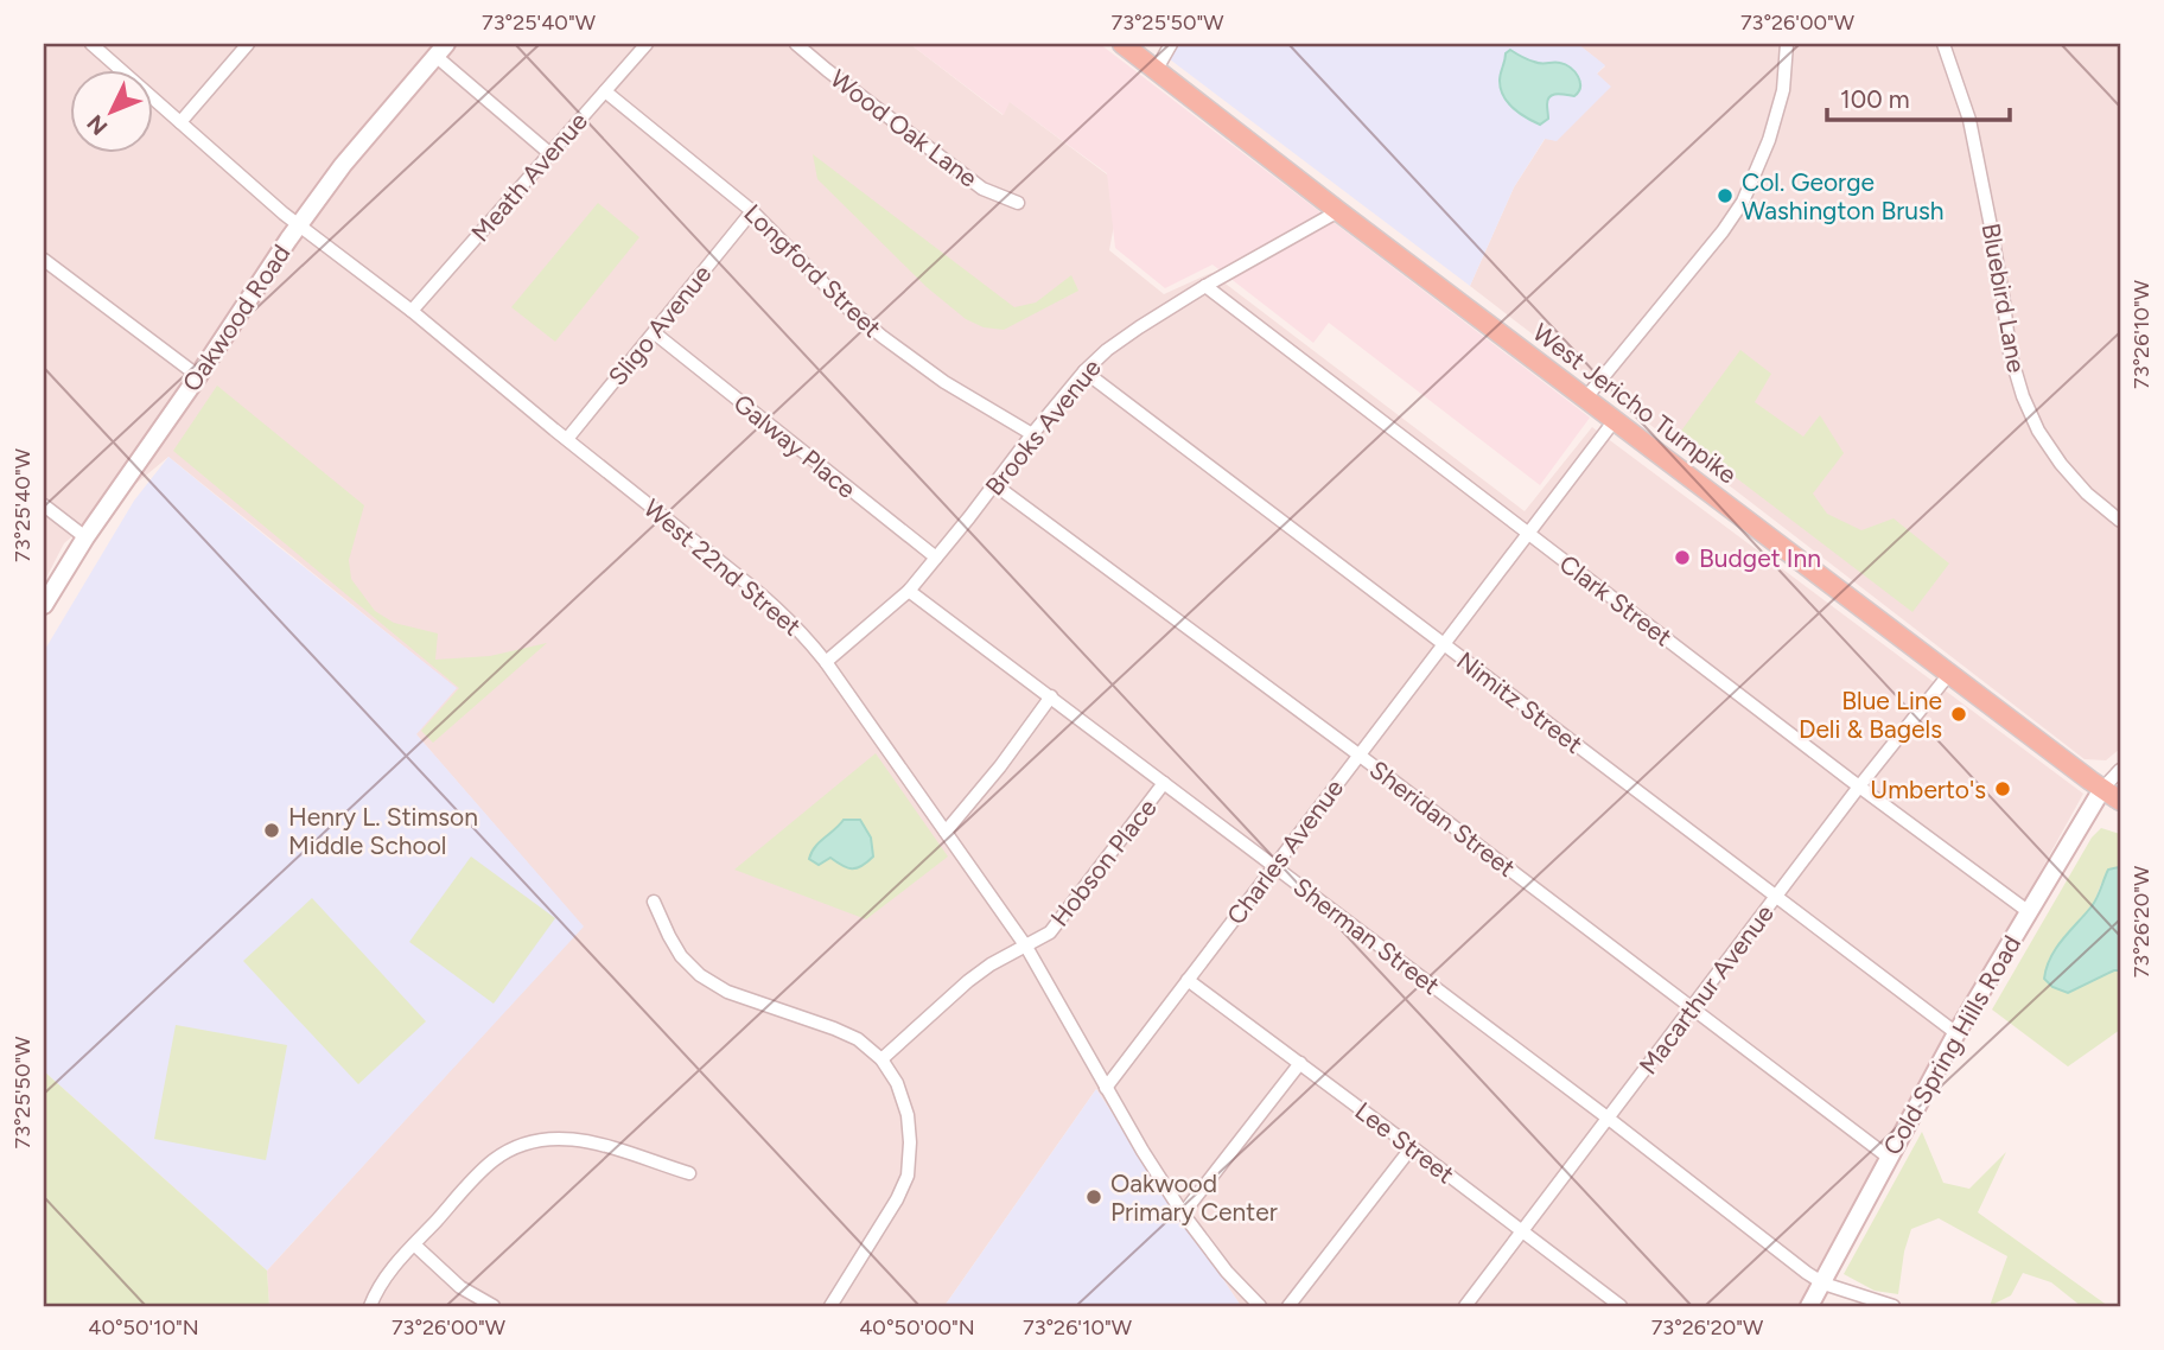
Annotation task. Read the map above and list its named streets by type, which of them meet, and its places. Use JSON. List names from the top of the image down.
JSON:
{
  "streets": {
    "main road": ["Oakwood Road", "West Jericho Turnpike", "Cold Spring Hills Road"],
    "street": [
      "Wood Oak Lane",
      "Meath Avenue",
      "Longford Street",
      "Bluebird Lane",
      "Sligo Avenue",
      "Brooks Avenue",
      "Galway Place",
      "West 22nd Street",
      "Clark Street",
      "Nimitz Street",
      "Sheridan Street",
      "Charles Avenue",
      "Hobson Place",
      "Sherman Street",
      "Macarthur Avenue",
      "Lee Street"
    ]
  },
  "crossings": [
    ["Meath Avenue", "Longford Street"],
    ["Meath Avenue", "West 22nd Street"],
    ["Longford Street", "Sligo Avenue"],
    ["Longford Street", "Brooks Avenue"],
    ["Oakwood Road", "West 22nd Street"],
    ["Sligo Avenue", "Galway Place"],
    ["Sligo Avenue", "West 22nd Street"],
    ["West Jericho Turnpike", "Brooks Avenue"],
    ["West Jericho Turnpike", "Charles Avenue"],
    ["West Jericho Turnpike", "Macarthur Avenue"],
    ["West Jericho Turnpike", "Cold Spring Hills Road"],
    ["Brooks Avenue", "Galway Place"],
    ["Brooks Avenue", "West 22nd Street"],
    ["Brooks Avenue", "Clark Street"],
    ["Brooks Avenue", "Nimitz Street"],
    ["Brooks Avenue", "Sheridan Street"],
    ["Brooks Avenue", "Sherman Street"],
    ["West 22nd Street", "Charles Avenue"],
    ["West 22nd Street", "Hobson Place"],
    ["Clark Street", "Charles Avenue"],
    ["Clark Street", "Macarthur Avenue"],
    ["Clark Street", "Cold Spring Hills Road"],
    ["Nimitz Street", "Charles Avenue"],
    ["Nimitz Street", "Macarthur Avenue"],
    ["Nimitz Street", "Cold Spring Hills Road"],
    ["Sheridan Street", "Charles Avenue"],
    ["Sheridan Street", "Macarthur Avenue"],
    ["Sheridan Street", "Cold Spring Hills Road"],
    ["Charles Avenue", "Sherman Street"],
    ["Charles Avenue", "Lee Street"],
    ["Hobson Place", "Sherman Street"],
    ["Sherman Street", "Macarthur Avenue"],
    ["Sherman Street", "Cold Spring Hills Road"],
    ["Macarthur Avenue", "Lee Street"]
  ],
  "places": [
    "Col. George Washington Brush",
    "Budget Inn",
    "Blue Line Deli & Bagels",
    "Umberto's",
    "Henry L. Stimson Middle School",
    "Oakwood Primary Center"
  ],
  "scale_bar": "100 m",
  "north": "bottom left",
  "coordinates": [
    "73°25'40\"W",
    "73°25'50\"W",
    "73°26'00\"W",
    "73°26'10\"W",
    "73°26'20\"W",
    "40°50'10\"N",
    "40°50'00\"N"
  ]
}
